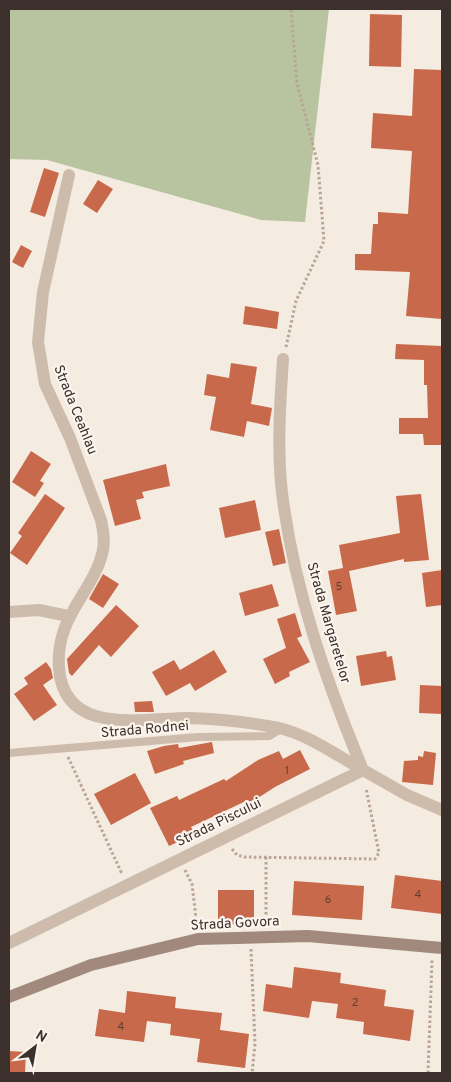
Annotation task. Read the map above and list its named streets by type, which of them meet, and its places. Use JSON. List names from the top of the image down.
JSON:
{
  "streets": {
    "main road": ["Strada Govora"],
    "street": ["Strada Ceahlau", "Strada Margaretelor", "Strada Piscului"],
    "lane": ["Strada Rodnei"]
  },
  "crossings": [
    ["Strada Ceahlau", "Strada Margaretelor"],
    ["Strada Ceahlau", "Strada Rodnei"],
    ["Strada Ceahlau", "Strada Piscului"],
    ["Strada Margaretelor", "Strada Piscului"]
  ],
  "house_numbers": [
    "5",
    "1",
    "4",
    "6",
    "2",
    "4"
  ],
  "north": "top right"
}
